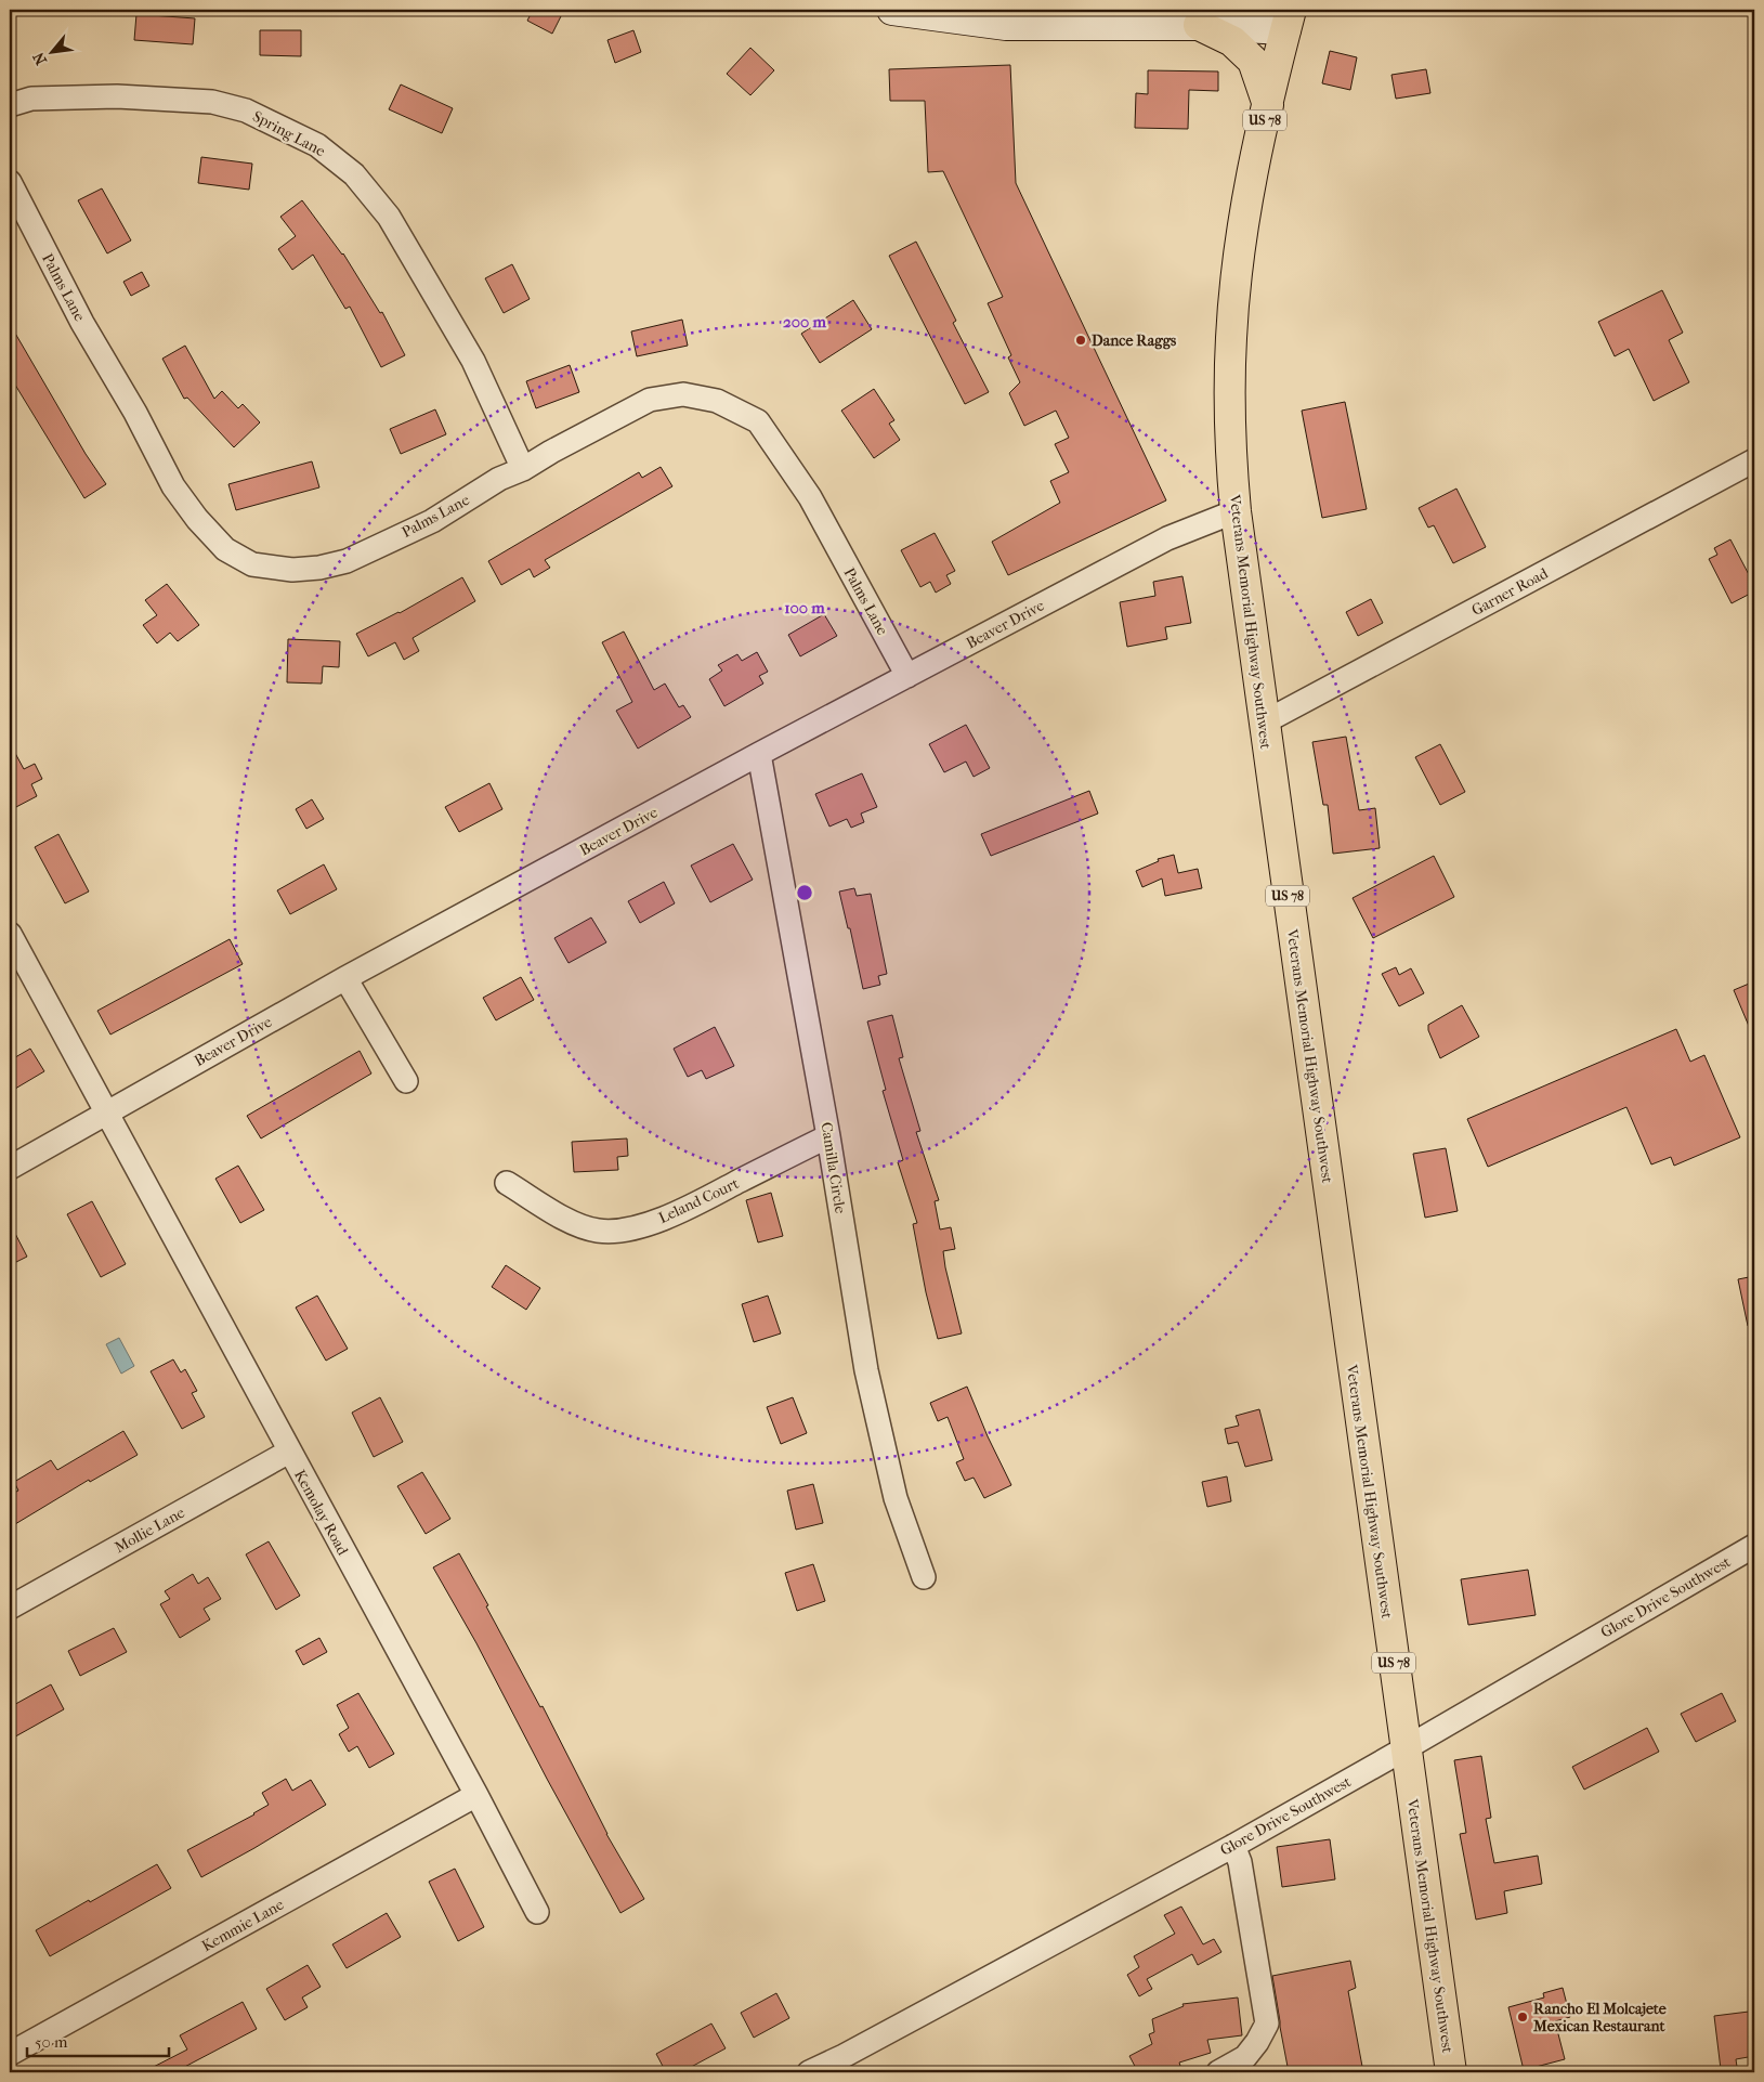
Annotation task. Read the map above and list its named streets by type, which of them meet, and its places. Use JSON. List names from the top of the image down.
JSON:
{
  "streets": {
    "main road": ["US 78", "Veterans Memorial Highway Southwest"],
    "street": [
      "Spring Lane",
      "Palms Lane",
      "Garner Road",
      "Beaver Drive",
      "Camilla Circle",
      "Leland Court",
      "Kemolay Road",
      "Mollie Lane",
      "Glore Drive Southwest",
      "Kemmie Lane"
    ]
  },
  "crossings": [
    ["Spring Lane", "Palms Lane"],
    ["Palms Lane", "Beaver Drive"],
    ["Garner Road", "Veterans Memorial Highway Southwest"],
    ["Veterans Memorial Highway Southwest", "Beaver Drive"],
    ["Veterans Memorial Highway Southwest", "Glore Drive Southwest"],
    ["Beaver Drive", "Camilla Circle"],
    ["Beaver Drive", "Kemolay Road"],
    ["Camilla Circle", "Leland Court"],
    ["Kemolay Road", "Mollie Lane"],
    ["Kemolay Road", "Kemmie Lane"]
  ],
  "places": ["Dance Raggs", "Rancho El Molcajete Mexican Restaurant"],
  "scale_bar": "50 m",
  "north": "bottom left",
  "rings": ["200 m", "100 m"]
}
